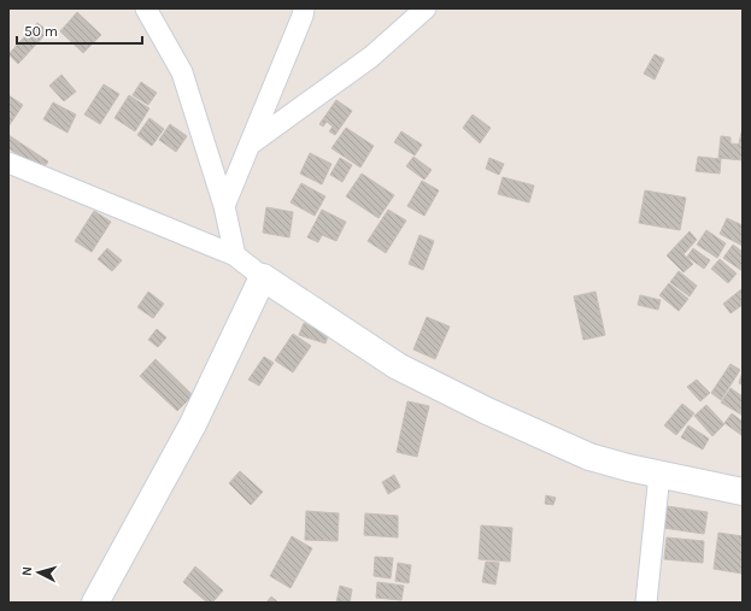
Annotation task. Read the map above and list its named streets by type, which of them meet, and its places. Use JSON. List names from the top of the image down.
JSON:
{
  "scale_bar": "50 m",
  "north": "left"
}
